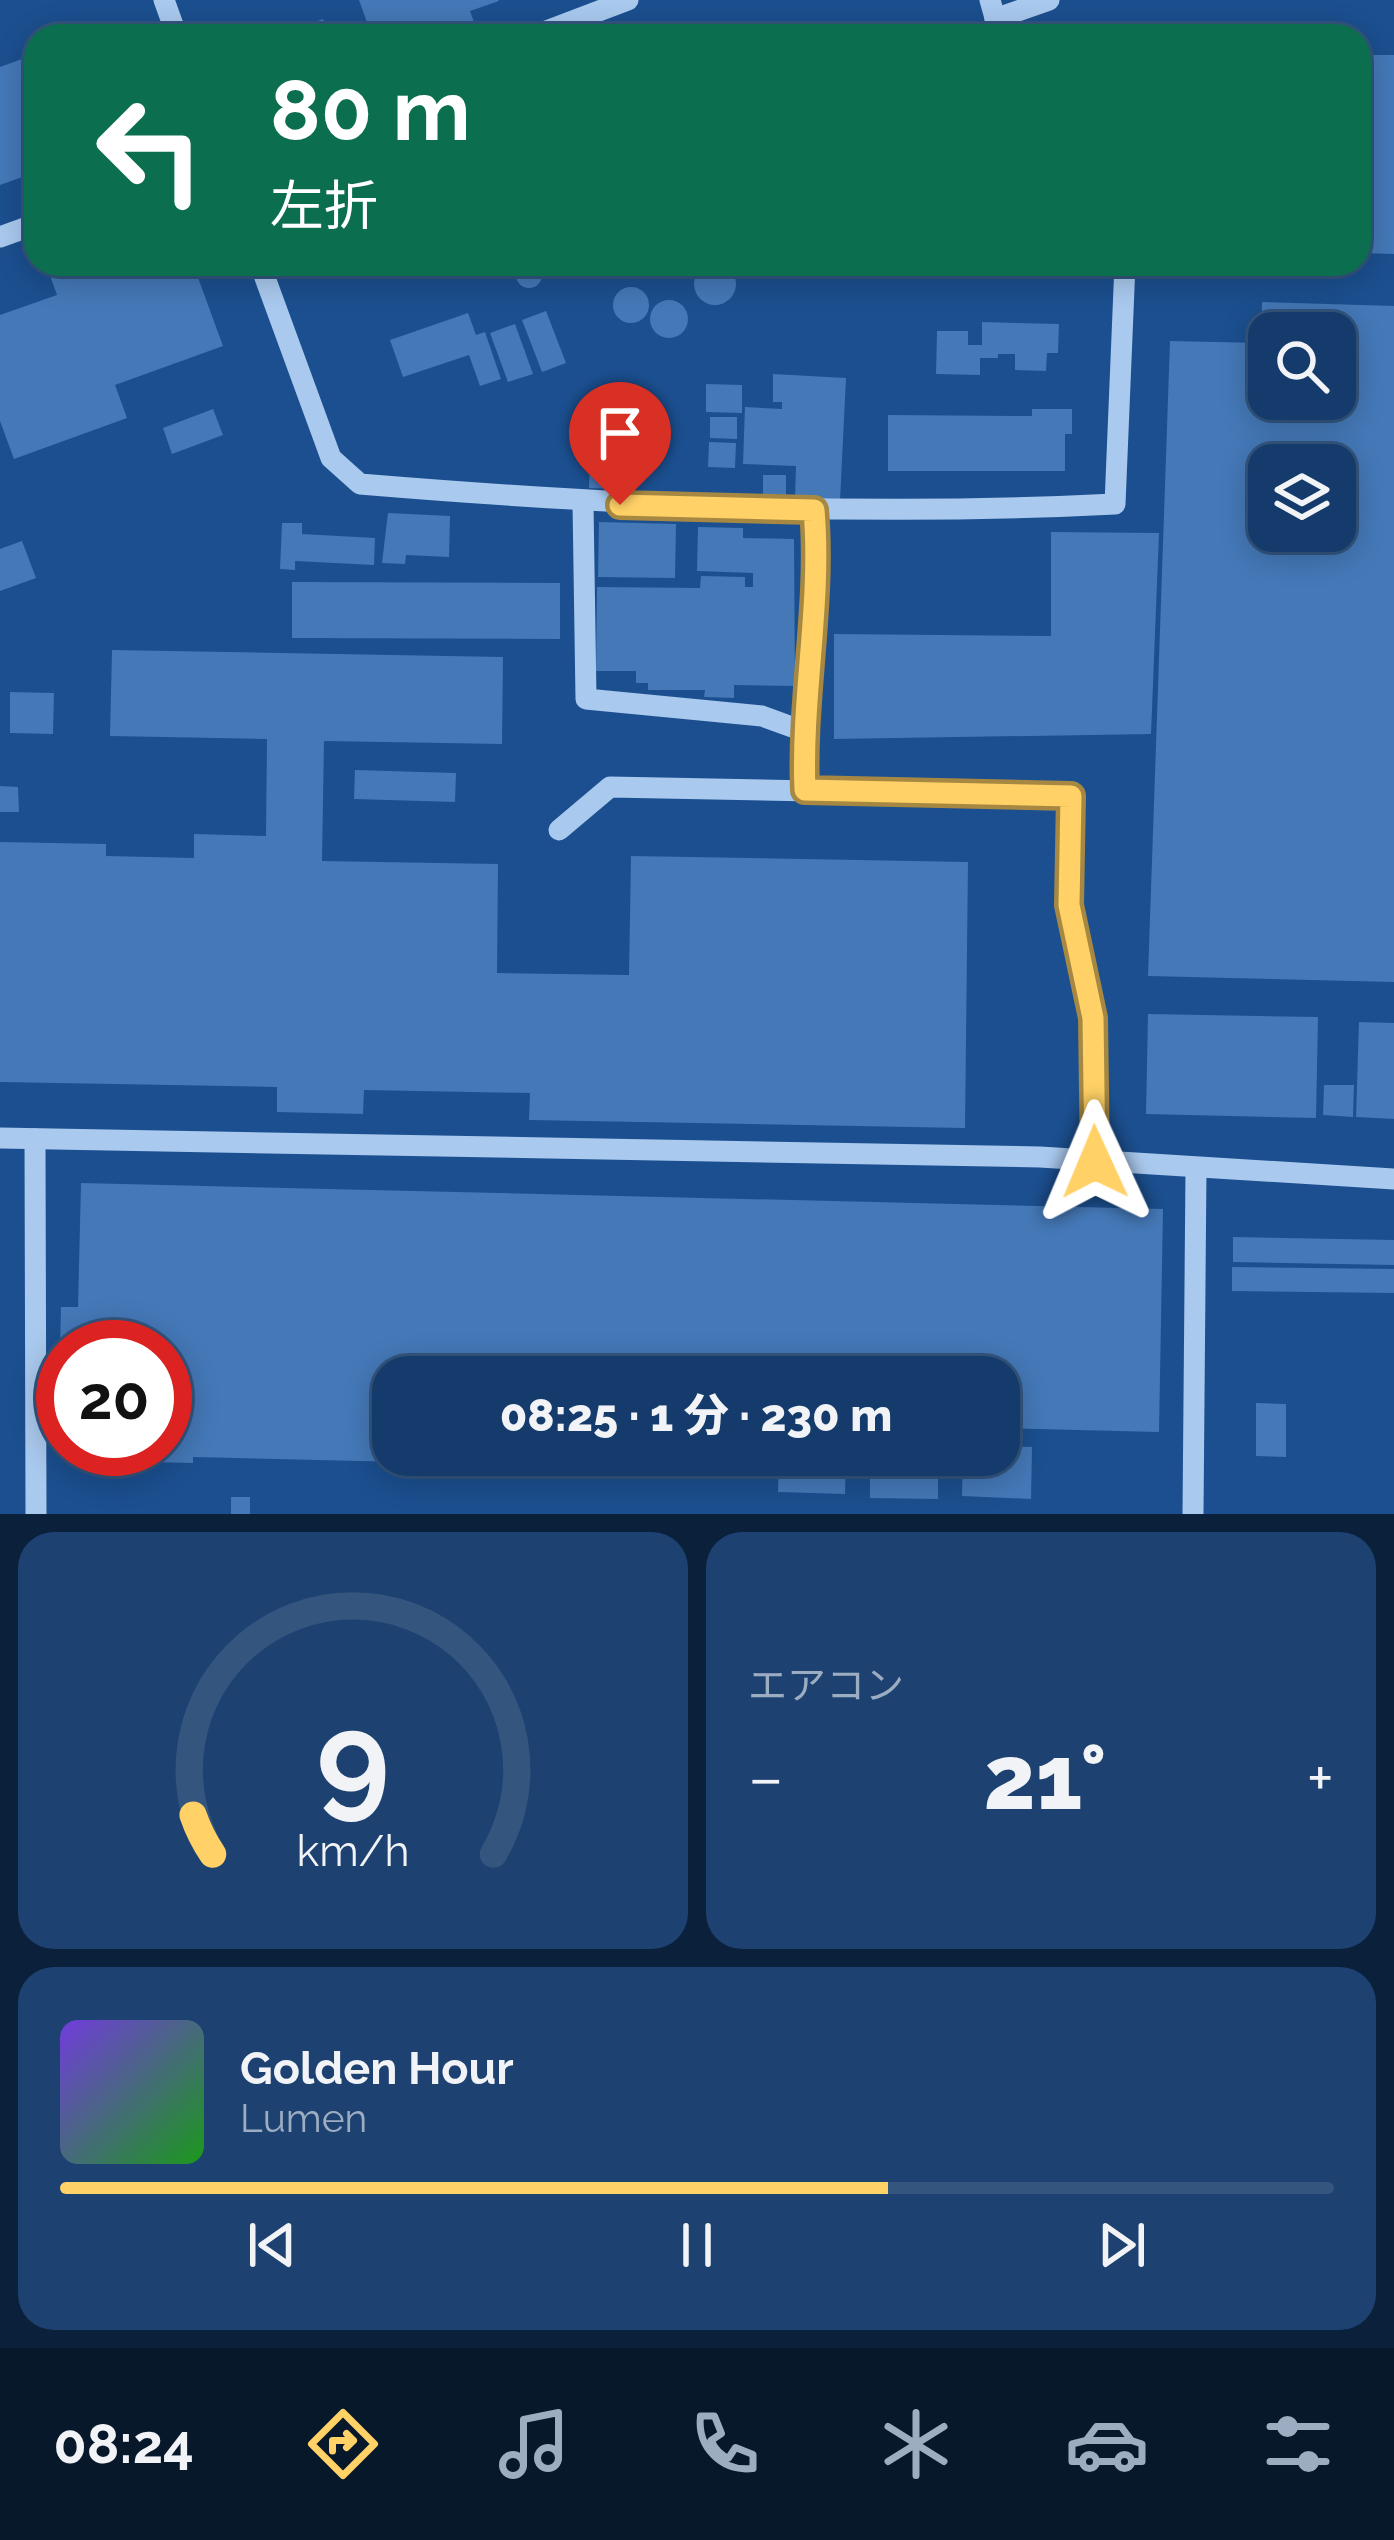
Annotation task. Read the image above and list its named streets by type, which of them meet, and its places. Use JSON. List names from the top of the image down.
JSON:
{
  "page": {
    "turn": ["80 m", "左折"],
    "limit": "20",
    "trip": "08:25 · 1 分 · 230 m",
    "tile": "エアコン",
    "heat": ["−", "21°", "+"],
    "song": ["Golden Hour", "Lumen"],
    "tabs": "08:24",
    "gauge": ["9", "km/h"]
  }
}
